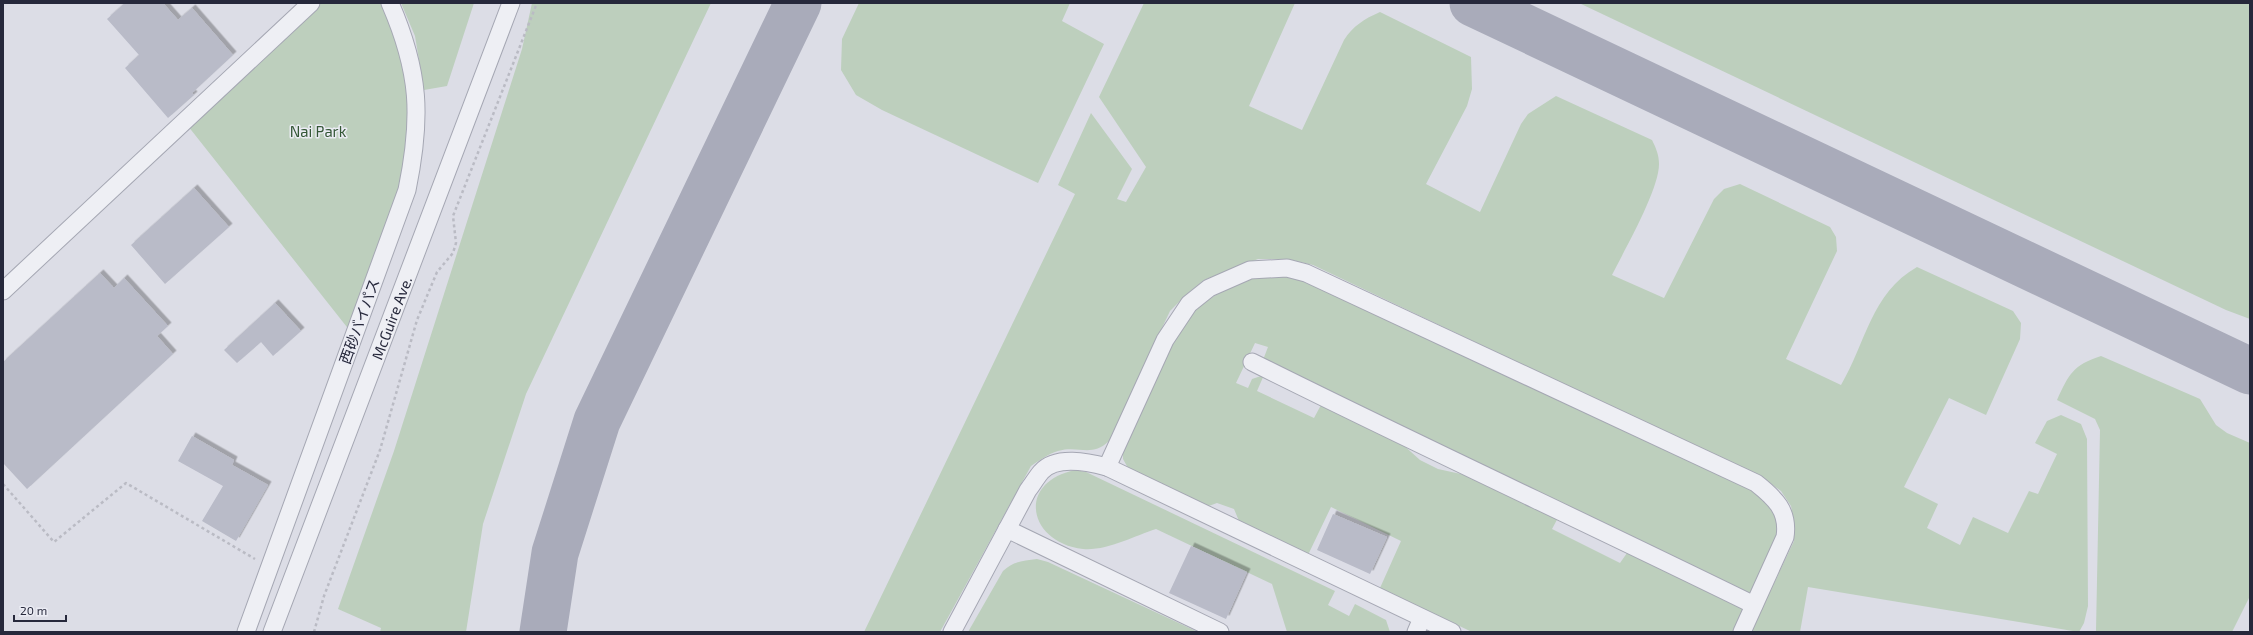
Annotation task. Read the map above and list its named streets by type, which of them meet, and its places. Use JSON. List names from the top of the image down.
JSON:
{
  "streets": {
    "street": ["McGuire Ave.", "西砂バイパス"]
  },
  "parks": ["Nai Park"],
  "scale_bar": "20 m"
}
